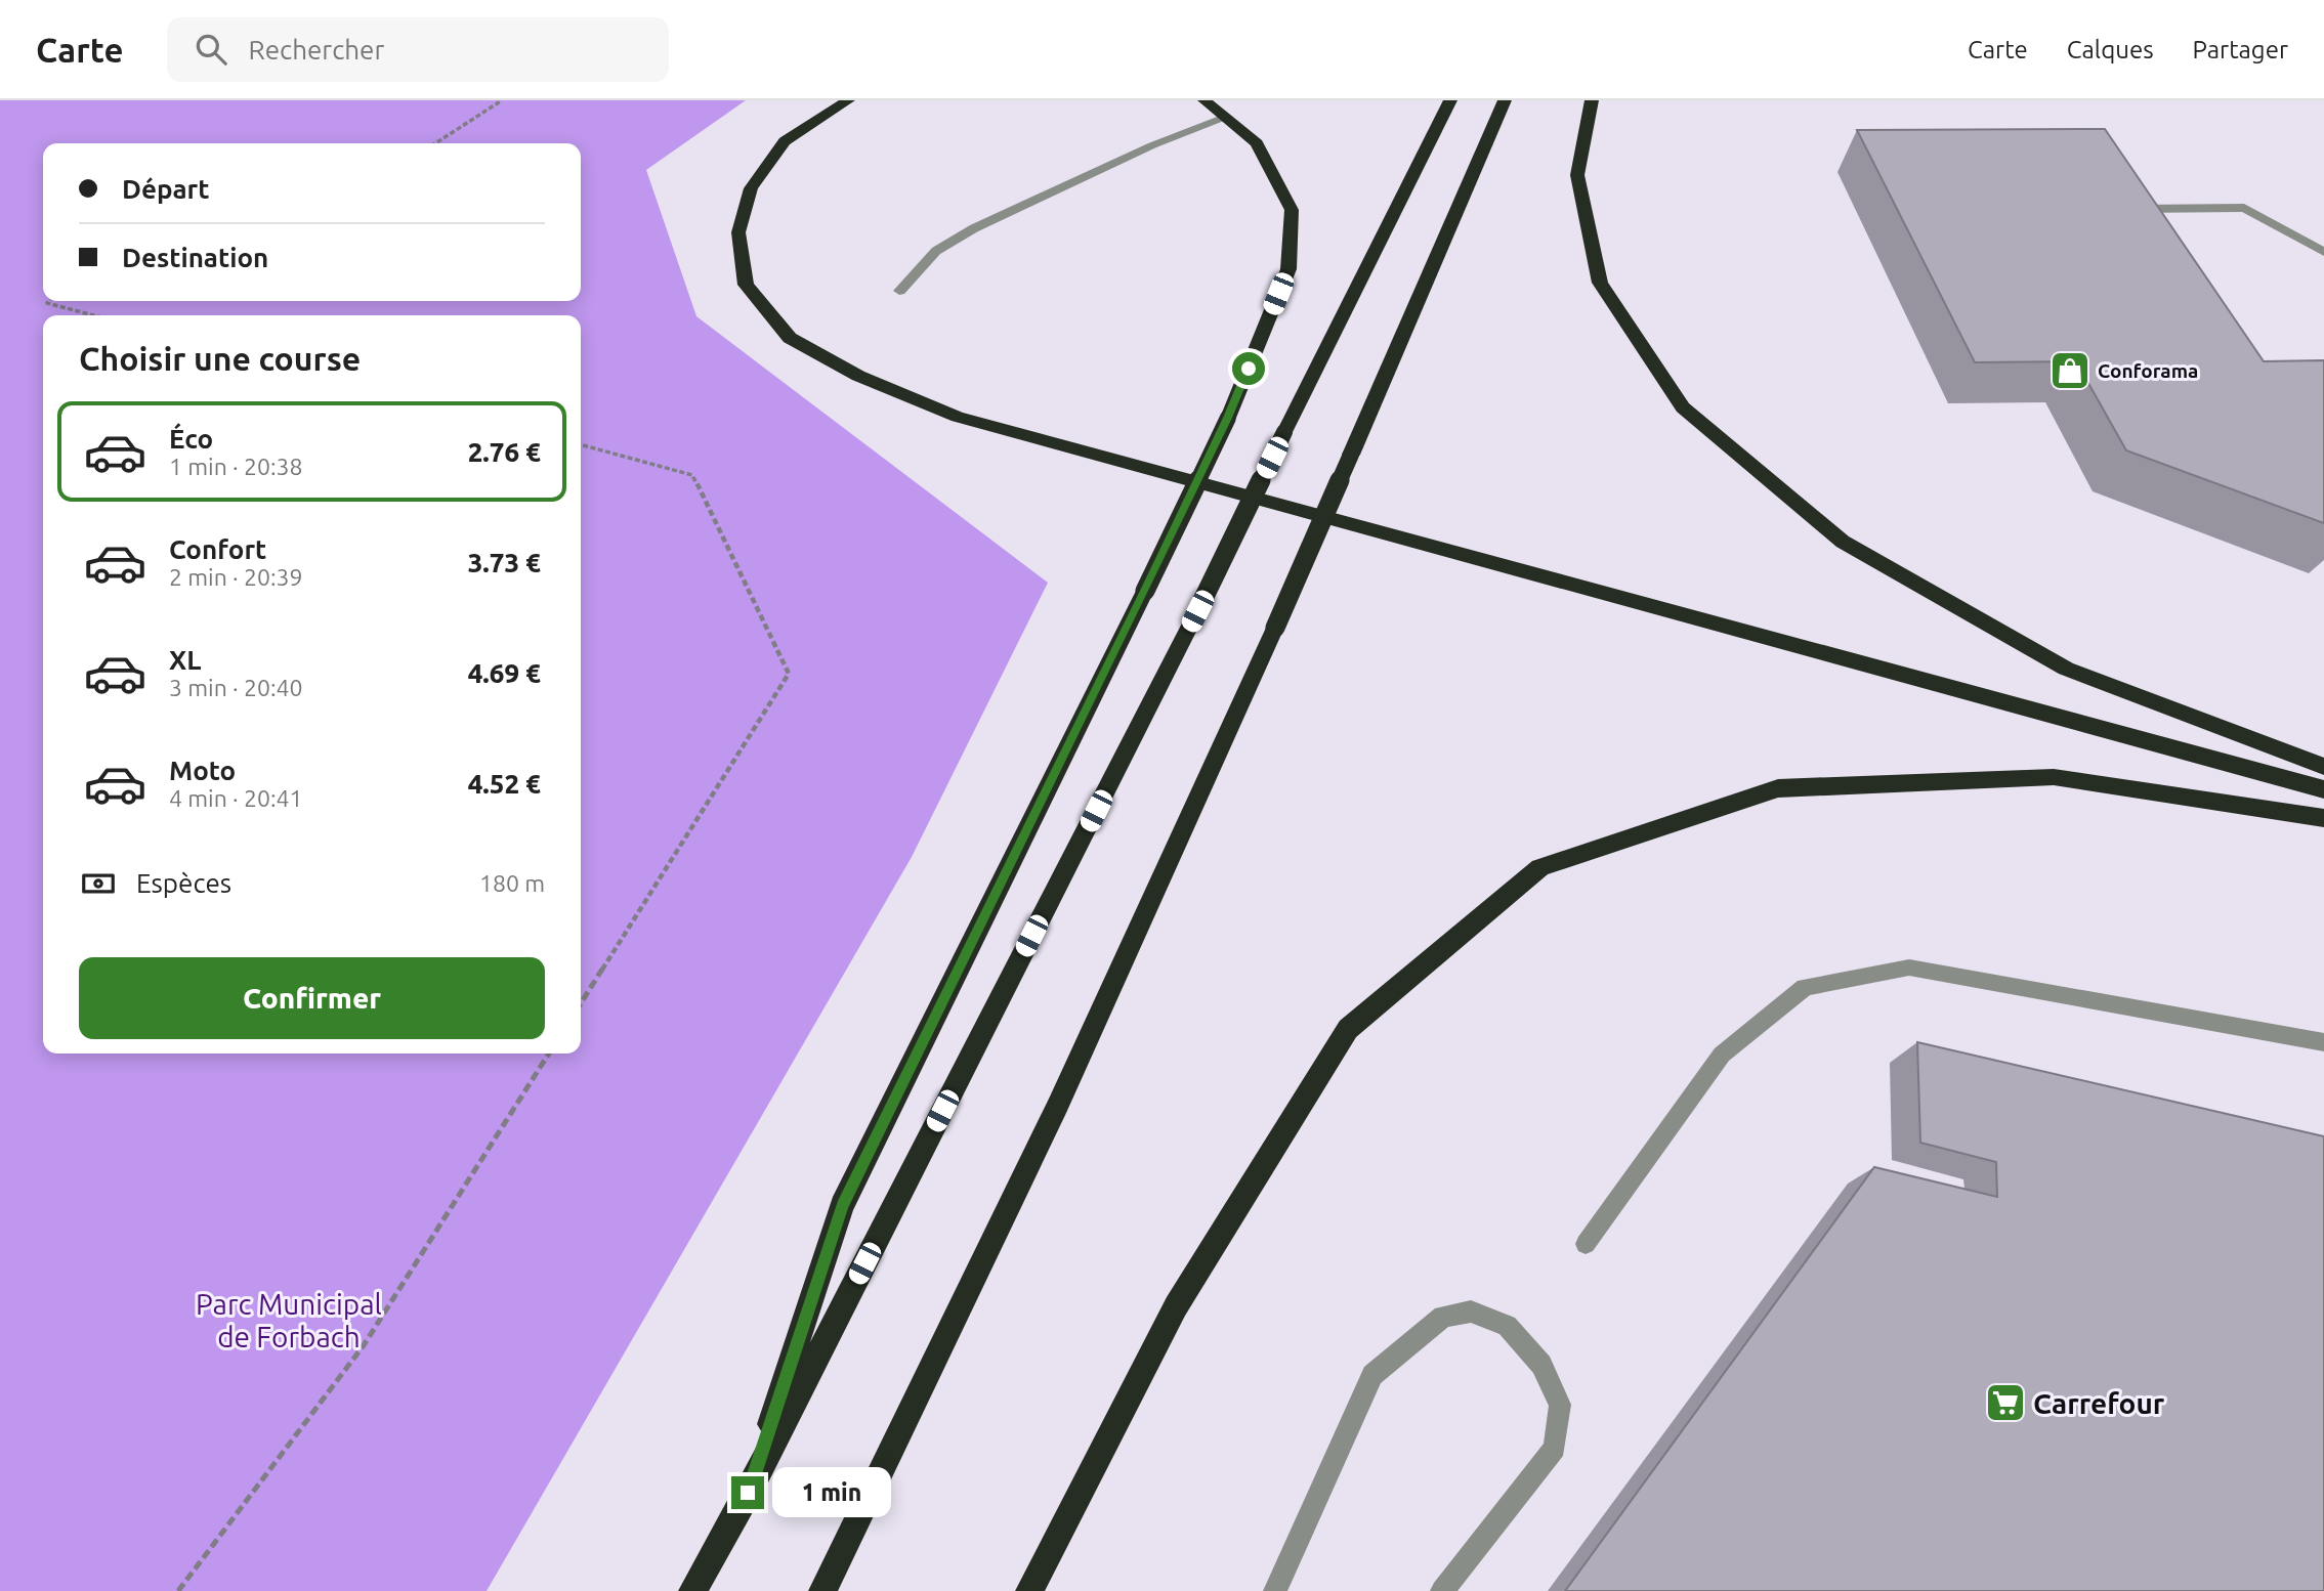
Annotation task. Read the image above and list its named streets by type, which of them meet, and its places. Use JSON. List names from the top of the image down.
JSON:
{
  "parks": ["Parc Municipal de Forbach"],
  "places": {
    "shop": ["Conforama"],
    "supermarket": ["Carrefour"]
  },
  "page": {
    "header": "Carte",
    "search": "Rechercher",
    "nav": ["Carte", "Calques", "Partager"],
    "banner": ["Départ", "Destination"],
    "heading": "Choisir une course",
    "list": [
      {
        "name": "Éco",
        "note": "1 min · 20:38",
        "value": "2.76 €"
      },
      {
        "name": "Confort",
        "note": "2 min · 20:39",
        "value": "3.73 €"
      },
      {
        "name": "XL",
        "note": "3 min · 20:40",
        "value": "4.69 €"
      },
      {
        "name": "Moto",
        "note": "4 min · 20:41",
        "value": "4.52 €"
      }
    ],
    "pay": ["Espèces", "180 m"],
    "buttons": "Confirmer",
    "bubble": "1 min"
  }
}
